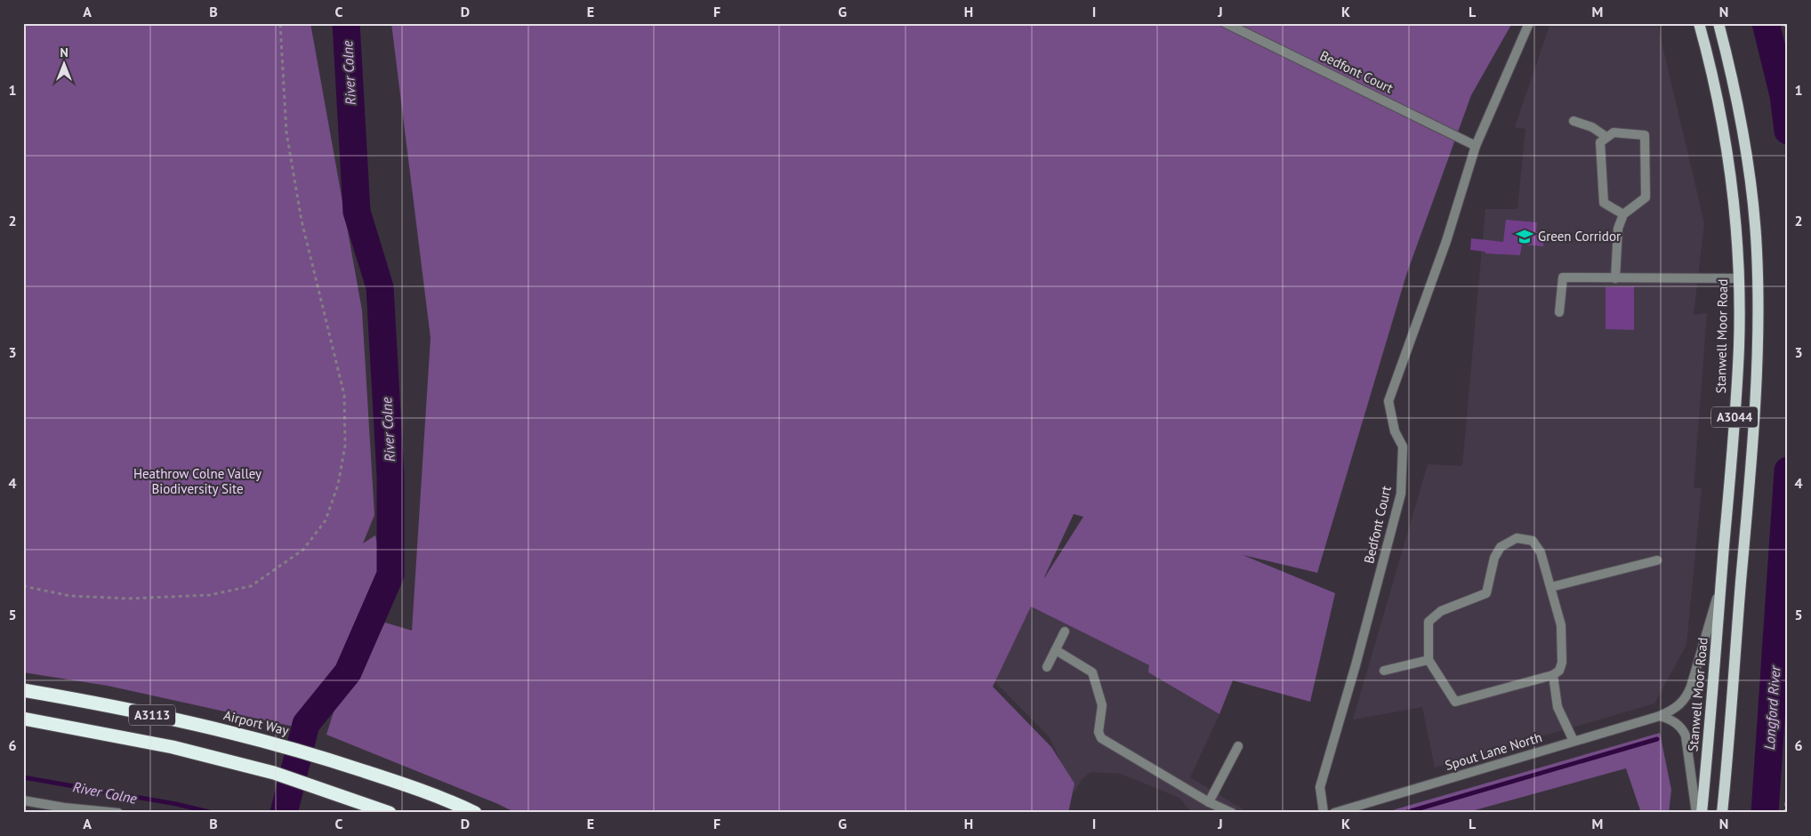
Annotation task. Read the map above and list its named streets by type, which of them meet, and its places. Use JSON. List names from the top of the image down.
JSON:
{
  "streets": {
    "highway": ["A3113", "Airport Way"],
    "main road": ["Stanwell Moor Road", "A3044"],
    "street": ["Bedfont Court", "Spout Lane North"]
  },
  "crossings": [
    ["Stanwell Moor Road", "Spout Lane North"]
  ],
  "water": ["River Colne", "Longford River"],
  "parks": ["Heathrow Colne Valley Biodiversity Site"],
  "places": {
    "school or university": ["Green Corridor"]
  },
  "north": "top",
  "grid": {
    "columns": [
      "A",
      "B",
      "C",
      "D",
      "E",
      "F",
      "G",
      "H",
      "I",
      "J",
      "K",
      "L",
      "M",
      "N"
    ],
    "rows": [
      "1",
      "2",
      "3",
      "4",
      "5",
      "6"
    ]
  }
}
